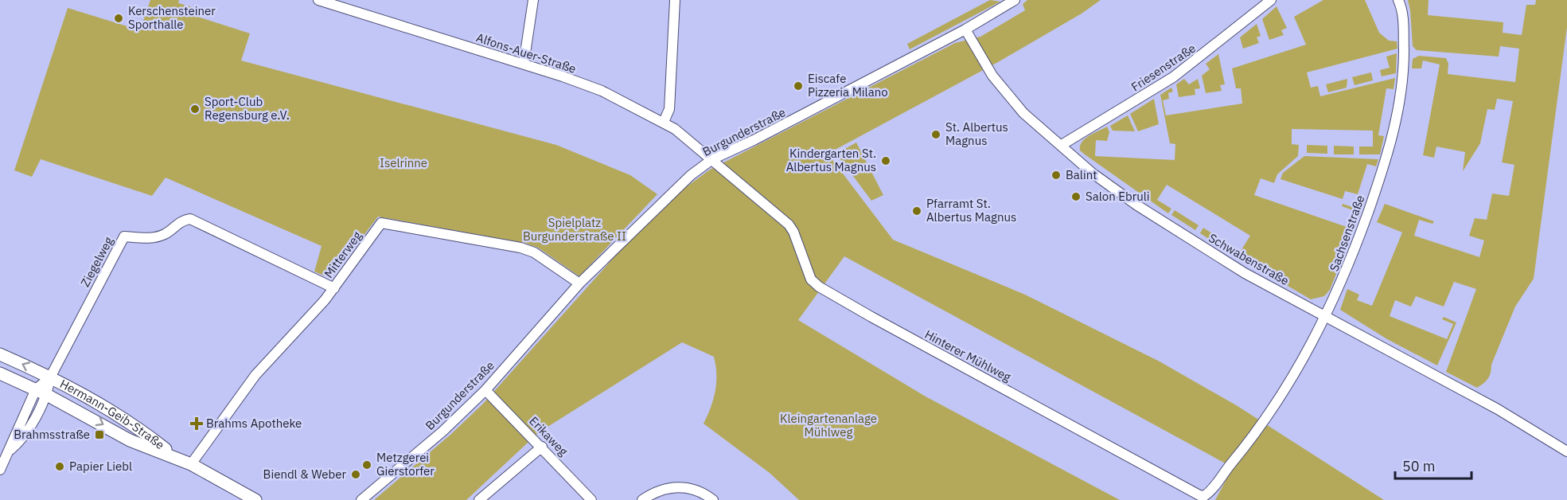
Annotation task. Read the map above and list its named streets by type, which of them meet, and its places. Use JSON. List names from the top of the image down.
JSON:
{
  "streets": {
    "street": [
      "Alfons-Auer-Straße",
      "Friesenstraße",
      "Burgunderstraße",
      "Sachsenstraße",
      "Mitterweg",
      "Schwabenstraße",
      "Ziegelweg",
      "Hinterer Mühlweg",
      "Hermann-Geib-Straße",
      "Erikaweg"
    ]
  },
  "crossings": [
    ["Alfons-Auer-Straße", "Burgunderstraße"],
    ["Alfons-Auer-Straße", "Hinterer Mühlweg"],
    ["Friesenstraße", "Schwabenstraße"],
    ["Burgunderstraße", "Mitterweg"],
    ["Burgunderstraße", "Schwabenstraße"],
    ["Burgunderstraße", "Hinterer Mühlweg"],
    ["Burgunderstraße", "Erikaweg"],
    ["Sachsenstraße", "Schwabenstraße"],
    ["Sachsenstraße", "Hinterer Mühlweg"],
    ["Mitterweg", "Ziegelweg"],
    ["Mitterweg", "Hermann-Geib-Straße"],
    ["Ziegelweg", "Hermann-Geib-Straße"]
  ],
  "parks": ["Iselrinne", "Spielplatz Burgunderstraße II", "Kleingartenanlage Mühlweg"],
  "places": {
    "other": [
      "Kerschensteiner Sporthalle",
      "Eiscafe Pizzeria Milano",
      "Sport-Club Regensburg e.V.",
      "St. Albertus Magnus",
      "Kindergarten St. Albertus Magnus",
      "Balint",
      "Salon Ebruli",
      "Pfarramt St. Albertus Magnus",
      "Metzgerei Gierstorfer",
      "Papier Liebl",
      "Biendl & Weber"
    ],
    "health": ["Brahms Apotheke"],
    "transit": ["Brahmsstraße"]
  },
  "scale_bar": "50 m"
}
